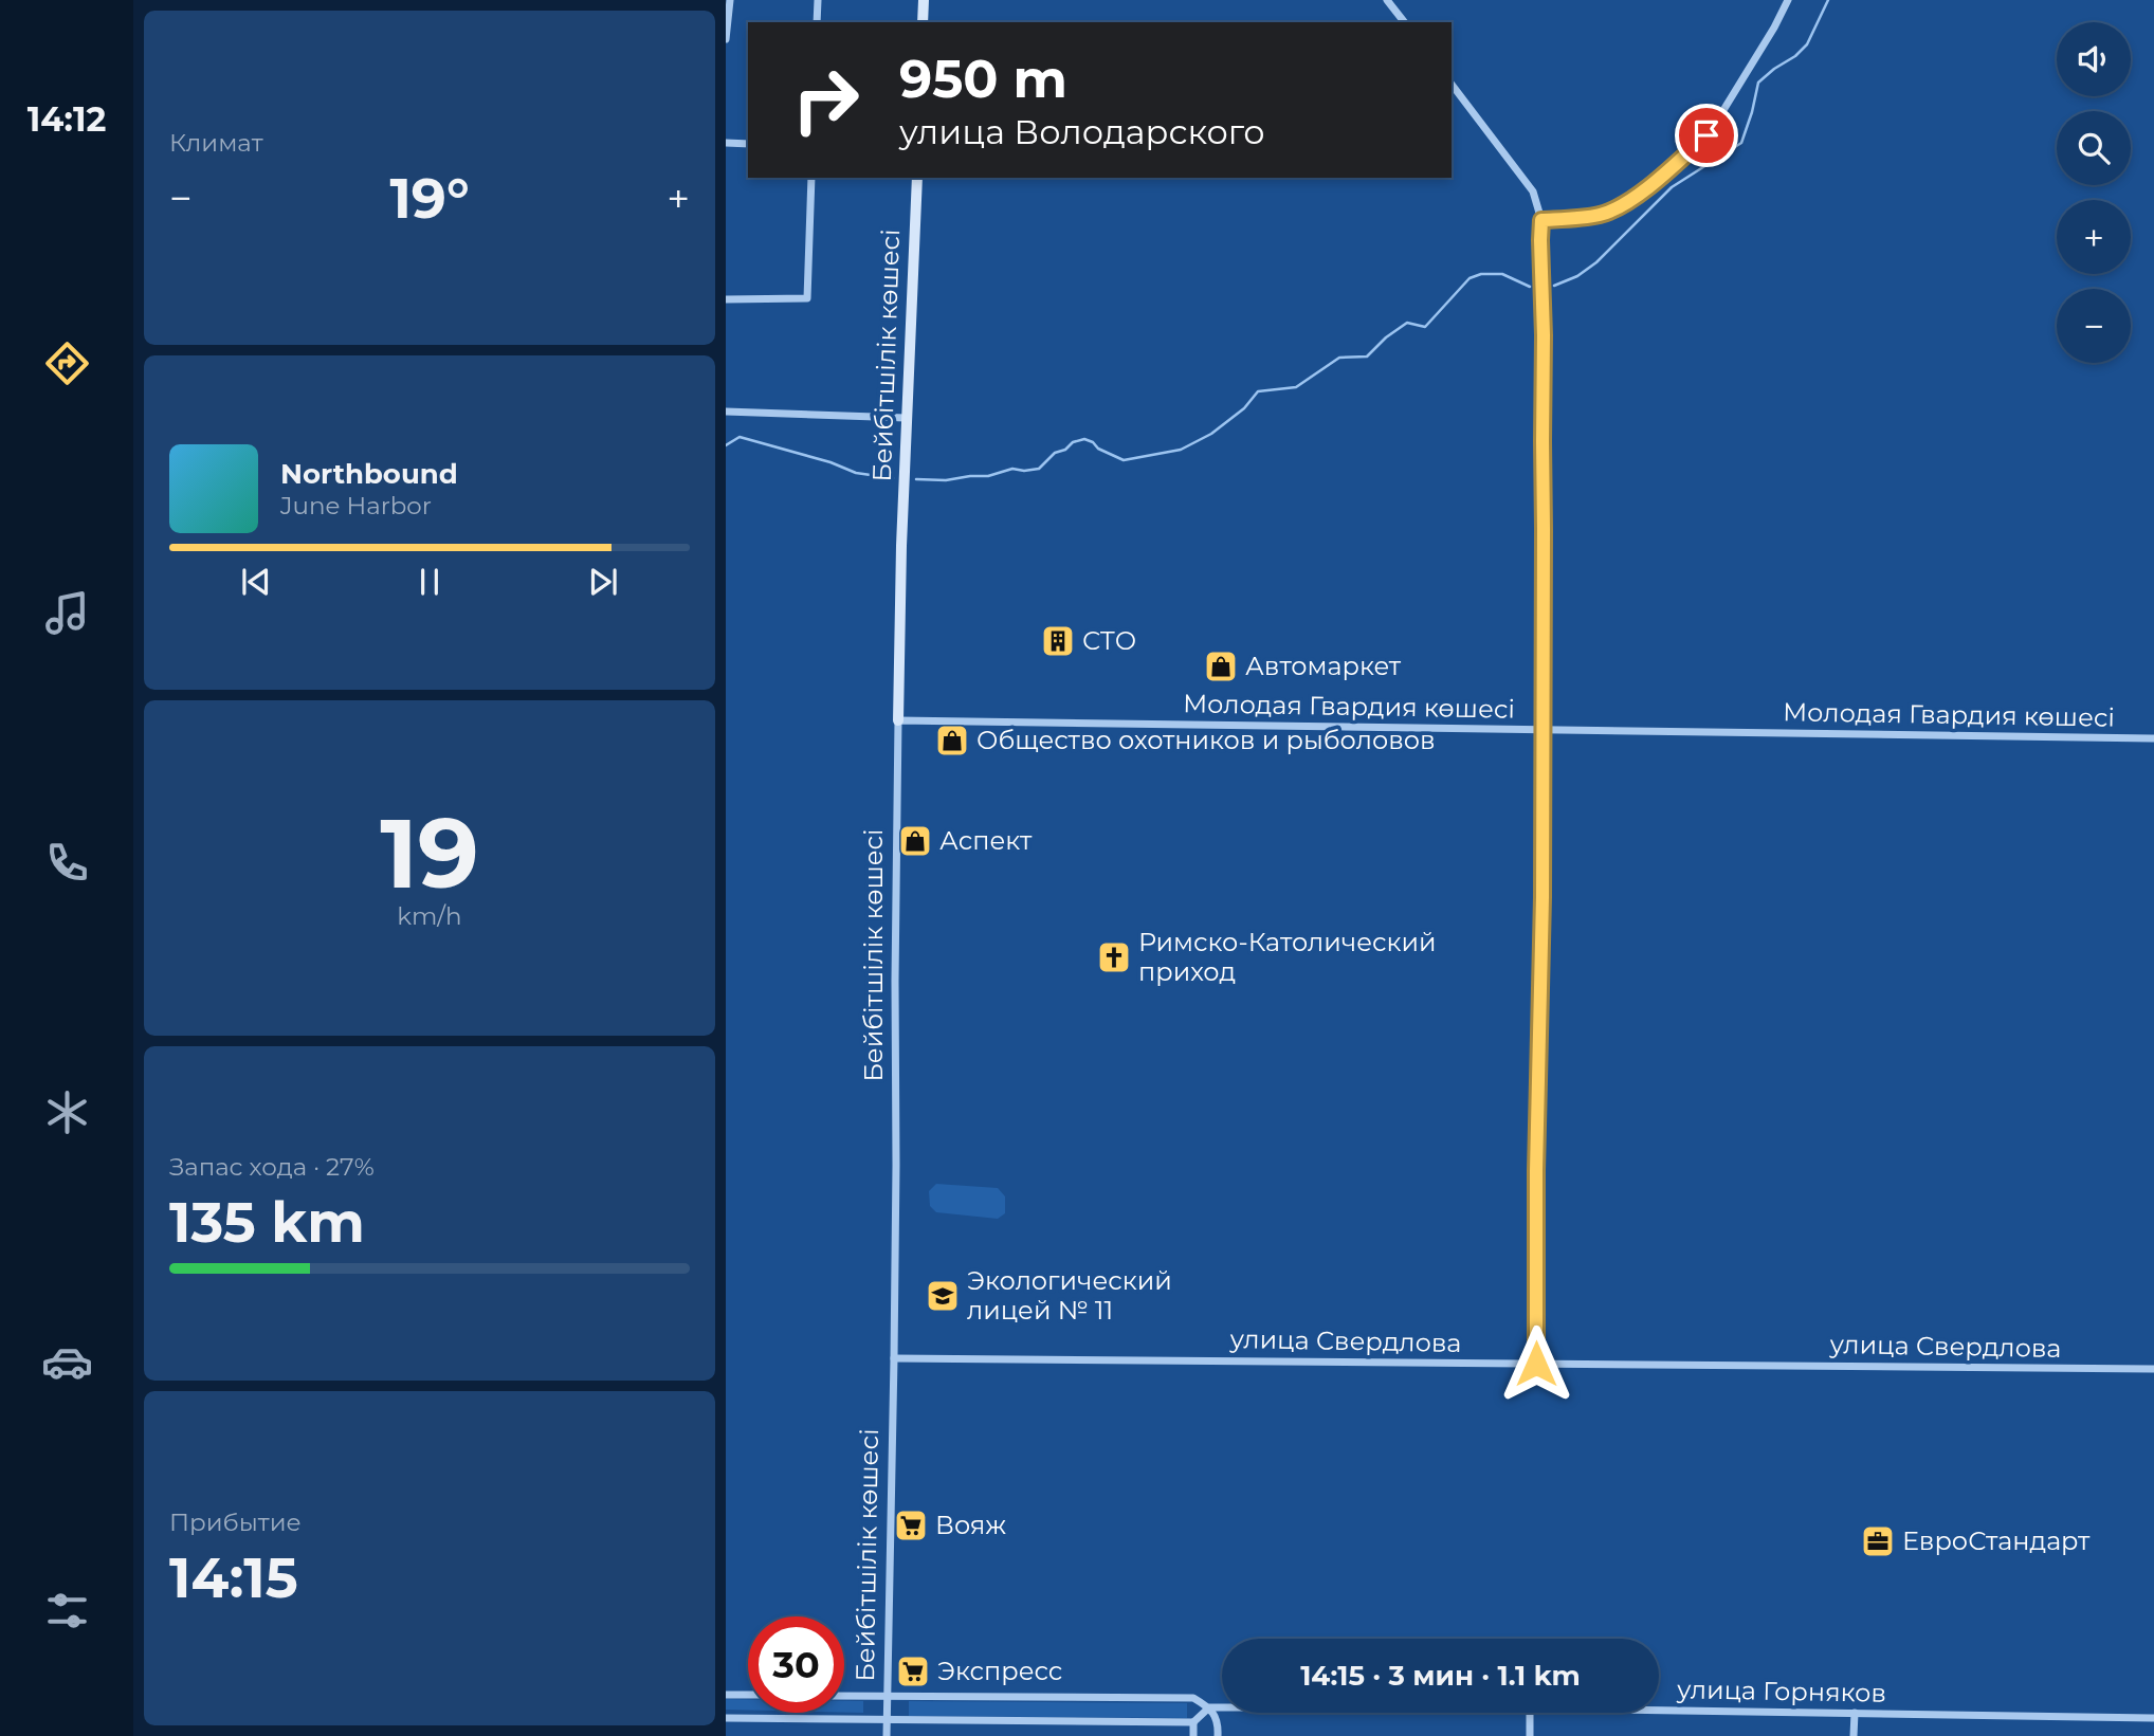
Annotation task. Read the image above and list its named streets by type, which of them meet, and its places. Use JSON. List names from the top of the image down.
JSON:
{
  "streets": {
    "street": [
      "Бейбітшілік көшесі",
      "Молодая Гвардия көшесі",
      "улица Свердлова",
      "улица Горняков"
    ]
  },
  "crossings": [
    ["Бейбітшілік көшесі", "Молодая Гвардия көшесі"],
    ["Бейбітшілік көшесі", "улица Свердлова"],
    ["Бейбітшілік көшесі", "улица Горняков"]
  ],
  "places": {
    "building": ["СТО"],
    "shop": ["Автомаркет", "Общество охотников и рыболовов", "Аспект"],
    "church": ["Римско-Католический приход"],
    "school or university": ["Экологический лицей № 11"],
    "supermarket": ["Вояж", "Экспресс"],
    "office": ["ЕвроСтандарт"]
  },
  "page": {
    "tabs": "14:12",
    "tile": [
      "Климат",
      ["19", "km/h"],
      ["Запас хода · 27%", "135 km"],
      ["Прибытие", "14:15"]
    ],
    "map_buttons": ["+", "−"],
    "turn": ["950 m", "улица Володарского"],
    "heat": ["−", "19°", "+"],
    "song": ["Northbound", "June Harbor"],
    "limit": "30",
    "trip": "14:15 · 3 мин · 1.1 km"
  }
}
